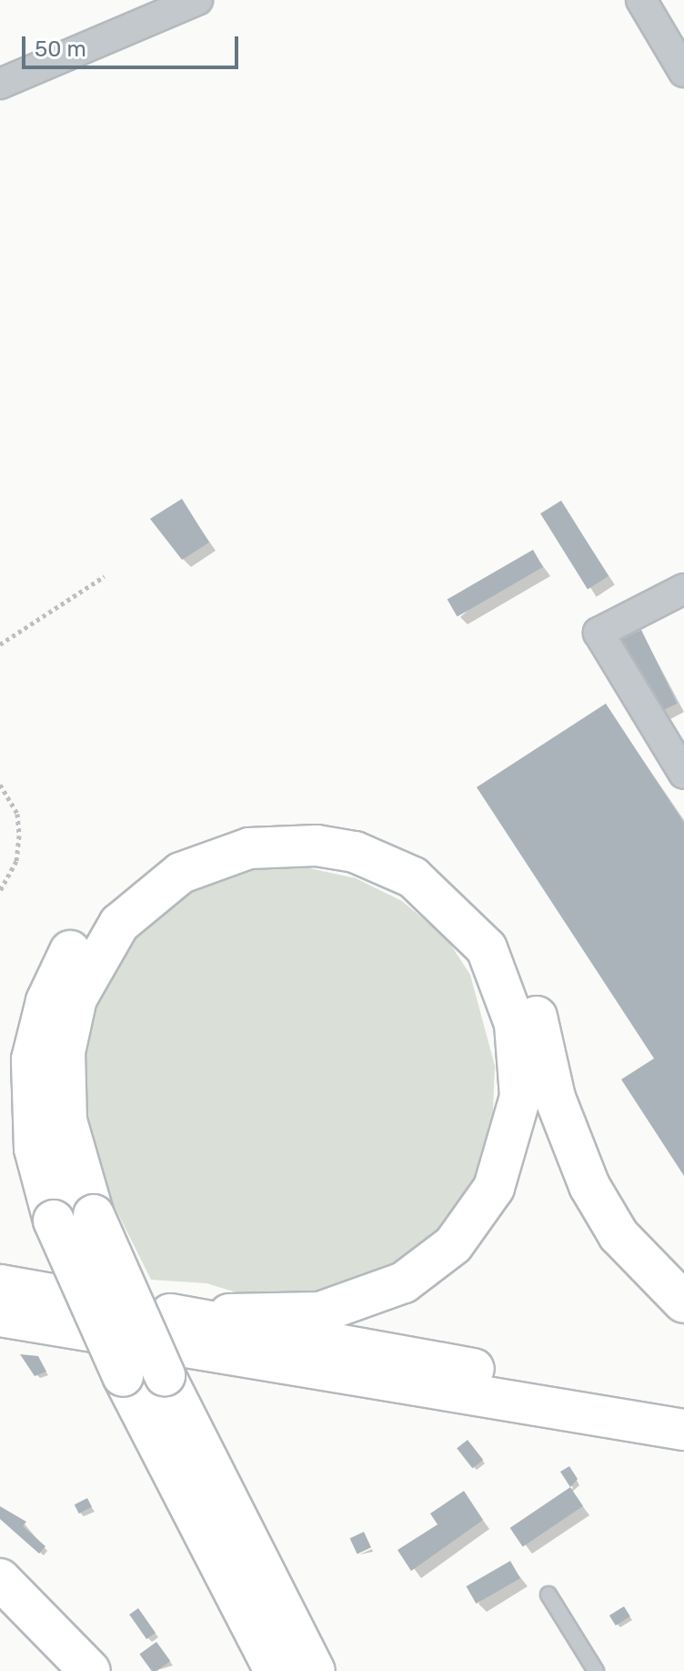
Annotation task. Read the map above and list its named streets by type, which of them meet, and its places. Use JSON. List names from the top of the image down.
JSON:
{
  "scale_bar": "50 m"
}
